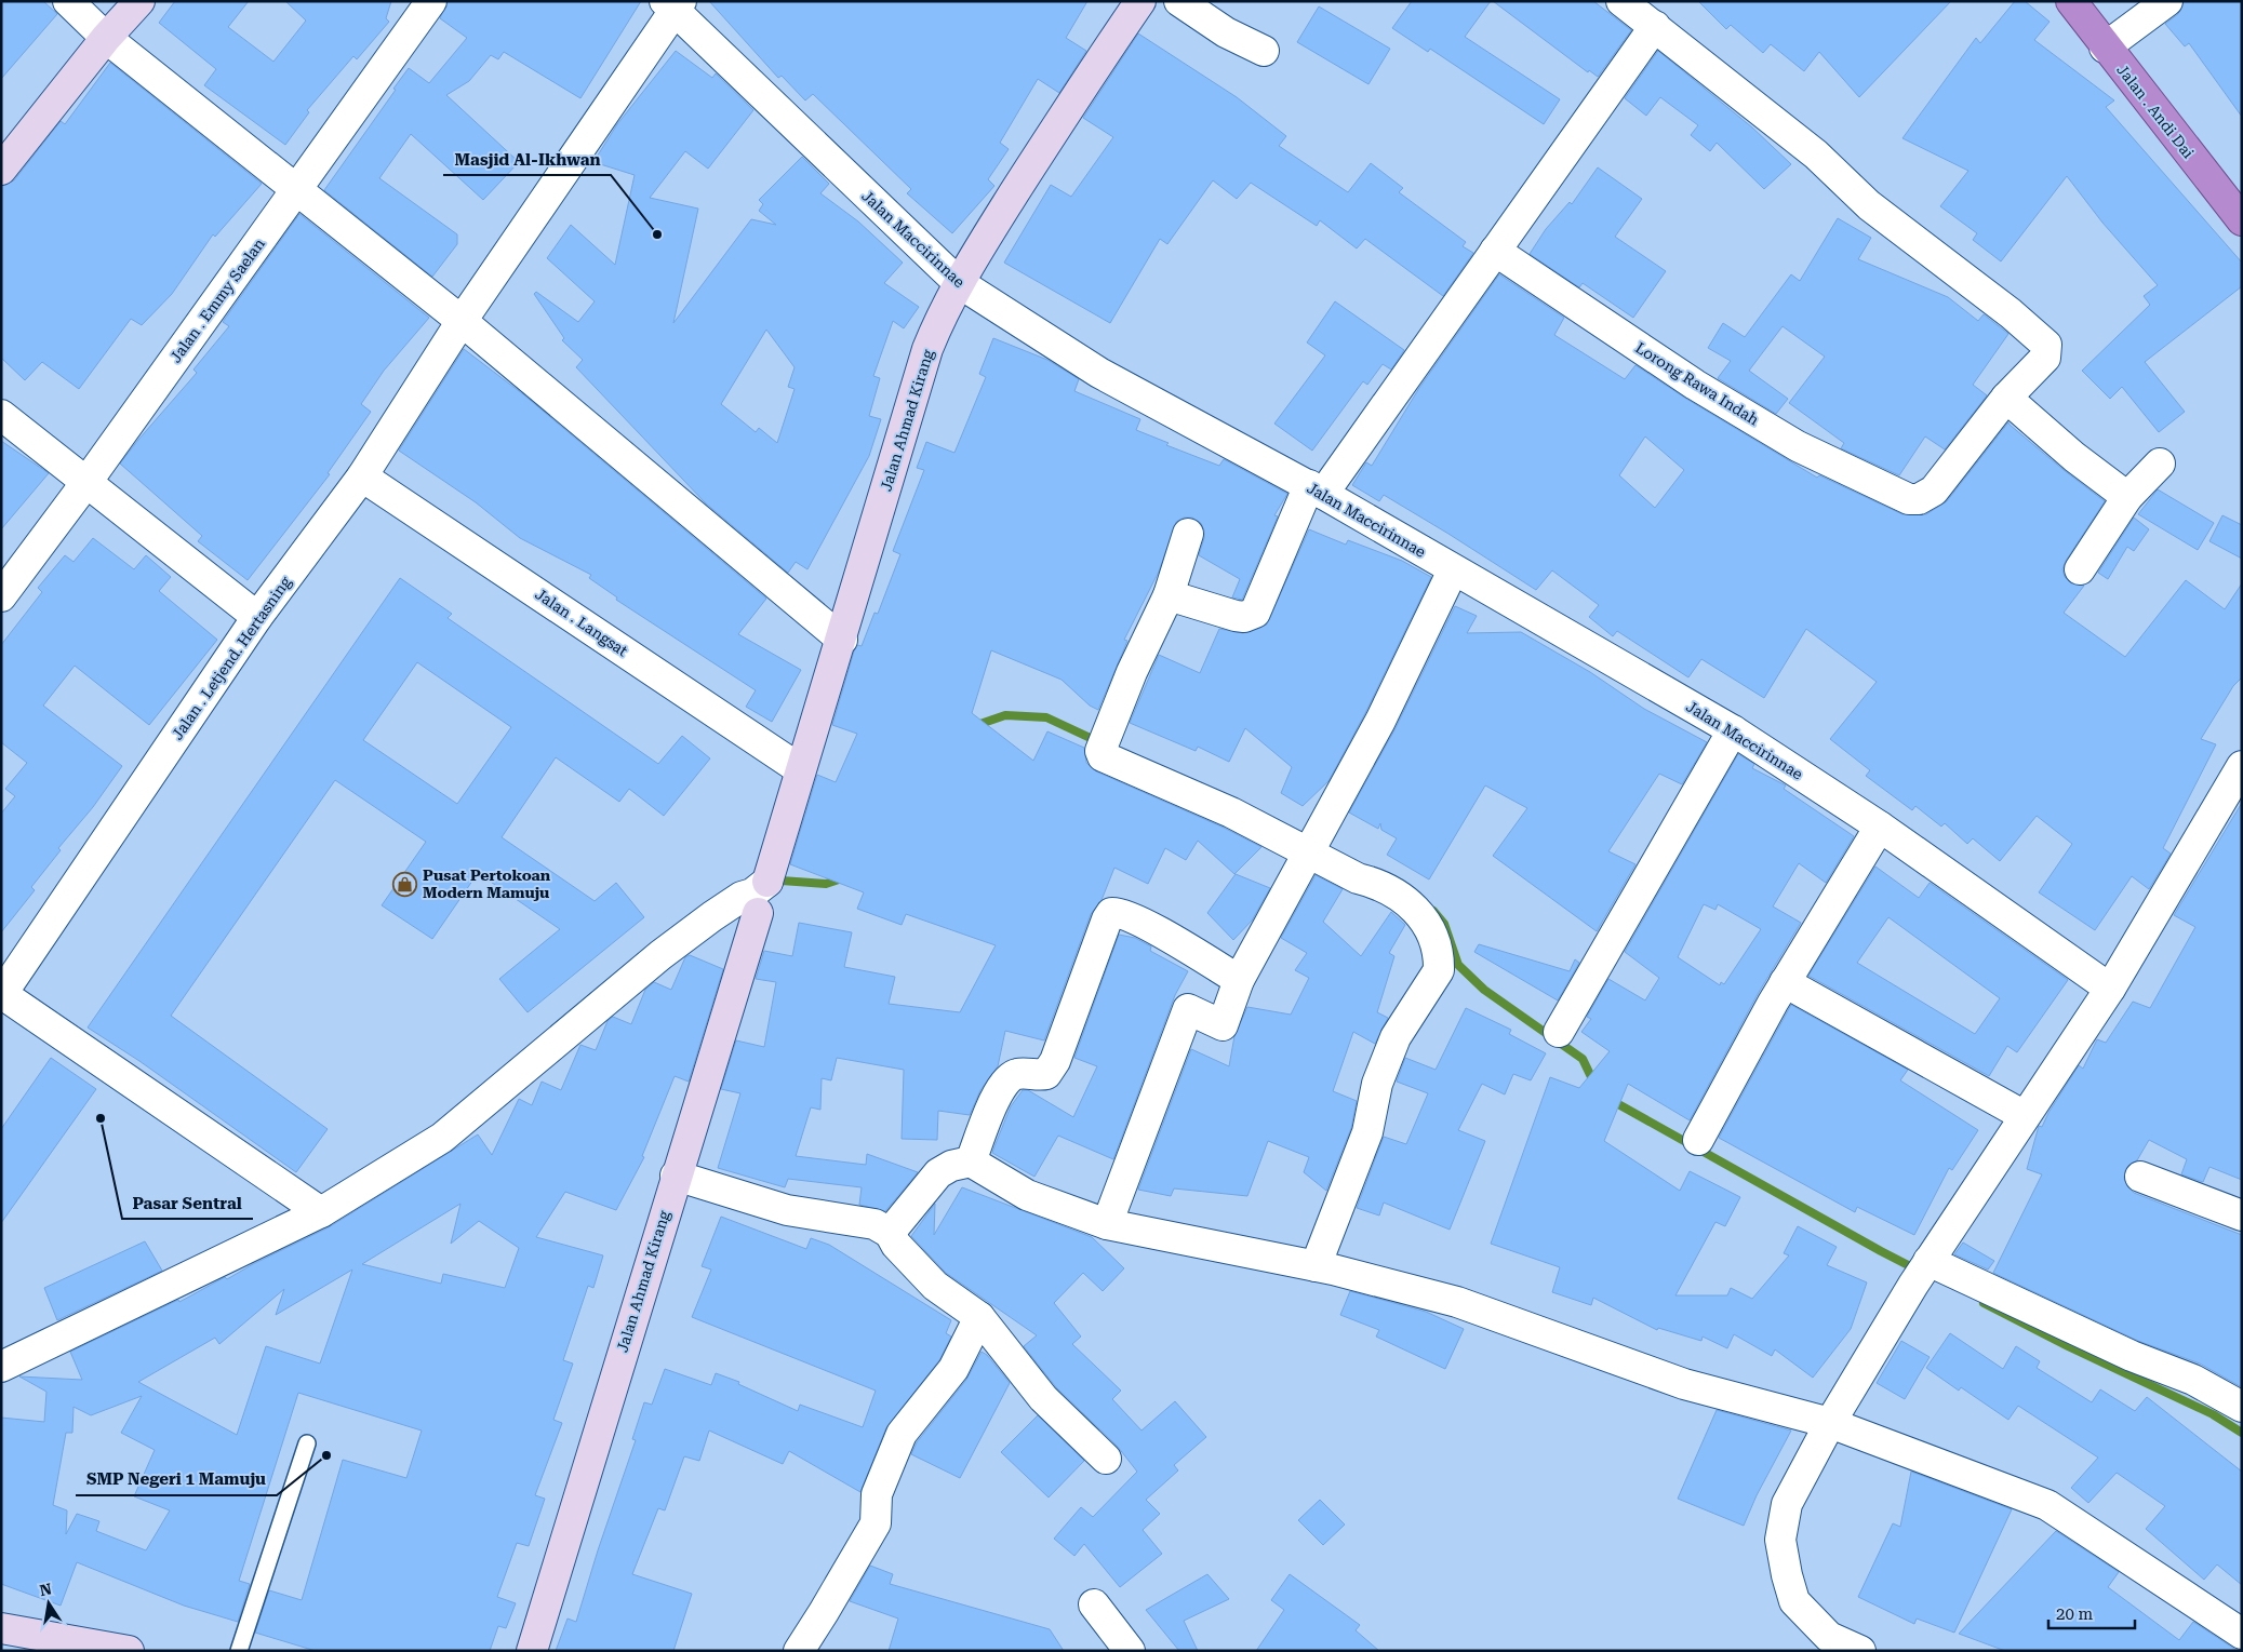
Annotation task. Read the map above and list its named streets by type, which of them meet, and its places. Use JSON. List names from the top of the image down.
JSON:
{
  "streets": {
    "highway": ["Jalan . Andi Dai"],
    "main road": ["Jalan Ahmad Kirang"],
    "street": [
      "Jalan Maccirinnae",
      "Jalan . Emmy Saelan",
      "Lorong Rawa Indah",
      "Jalan . Langsat",
      "Jalan . Letjend. Hertasning"
    ]
  },
  "crossings": [
    ["Jalan Maccirinnae", "Jalan Ahmad Kirang"],
    ["Jalan Maccirinnae", "Jalan . Letjend. Hertasning"],
    ["Jalan Ahmad Kirang", "Jalan . Langsat"],
    ["Jalan . Langsat", "Jalan . Letjend. Hertasning"]
  ],
  "places": {
    "other": ["Masjid Al-Ikhwan", "Pasar Sentral", "SMP Negeri 1 Mamuju"],
    "shop": ["Pusat Pertokoan Modern Mamuju"]
  },
  "scale_bar": "20 m",
  "north": "top"
}
